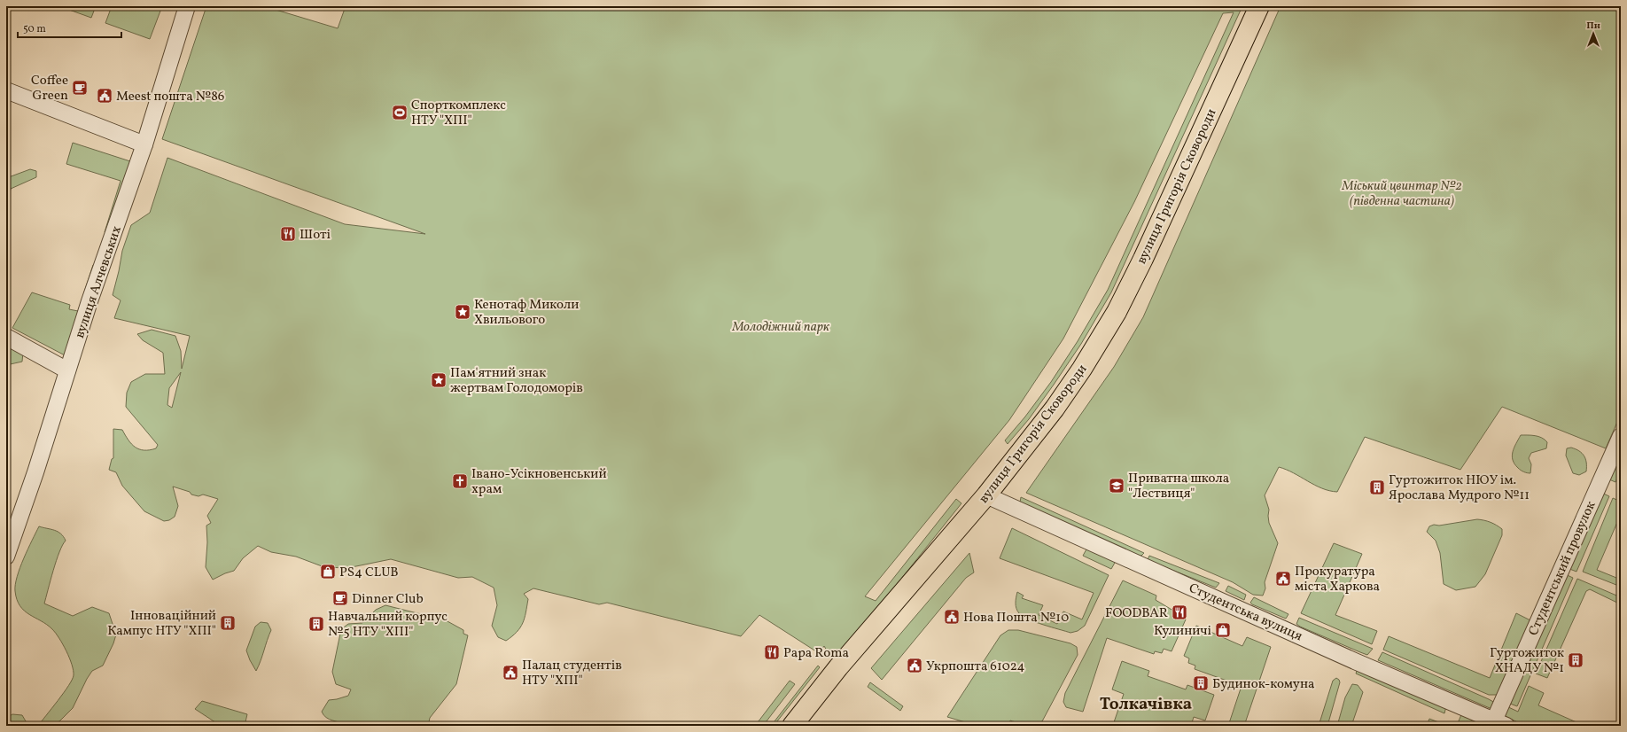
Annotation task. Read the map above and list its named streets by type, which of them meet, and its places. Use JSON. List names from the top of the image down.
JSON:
{
  "streets": {
    "main road": ["вулиця Григорія Сковороди"],
    "street": ["вулиця Алчевських", "Студентський провулок", "Студентська вулиця"]
  },
  "crossings": [
    ["вулиця Григорія Сковороди", "Студентська вулиця"],
    ["Студентський провулок", "Студентська вулиця"]
  ],
  "districts": ["Толкачівка"],
  "parks": ["Міський цвинтар №2 (південна частина)", "Молодіжний парк"],
  "places": {
    "cafe": ["Coffee Green", "Dinner Club"],
    "public building": [
      "Meest пошта №86",
      "Прокуратура міста Харкова",
      "Нова Пошта №10",
      "Укрпошта 61024",
      "Палац студентів НТУ \"ХПІ\""
    ],
    "sports": ["Спорткомплекс НТУ \"ХПІ\""],
    "restaurant": ["Шоті", "FOODBAR", "Papa Roma"],
    "place": ["Кенотаф Миколи Хвильового", "Пам'ятний знак жертвам Голодоморів"],
    "church": ["Івано-Усікновенський храм"],
    "school or university": ["Приватна школа \"Лествиця\""],
    "building": [
      "Гуртожиток НЮУ ім. Ярослава Мудрого №11",
      "Інноваційний Кампус НТУ \"ХПІ\"",
      "Навчальний корпус №5 НТУ \"ХПІ\"",
      "Гуртожиток ХНАДУ №1",
      "Будинок-комуна"
    ],
    "shop": ["PS4 CLUB", "Кулиничі"]
  },
  "scale_bar": "50 m",
  "north": "top"
}
